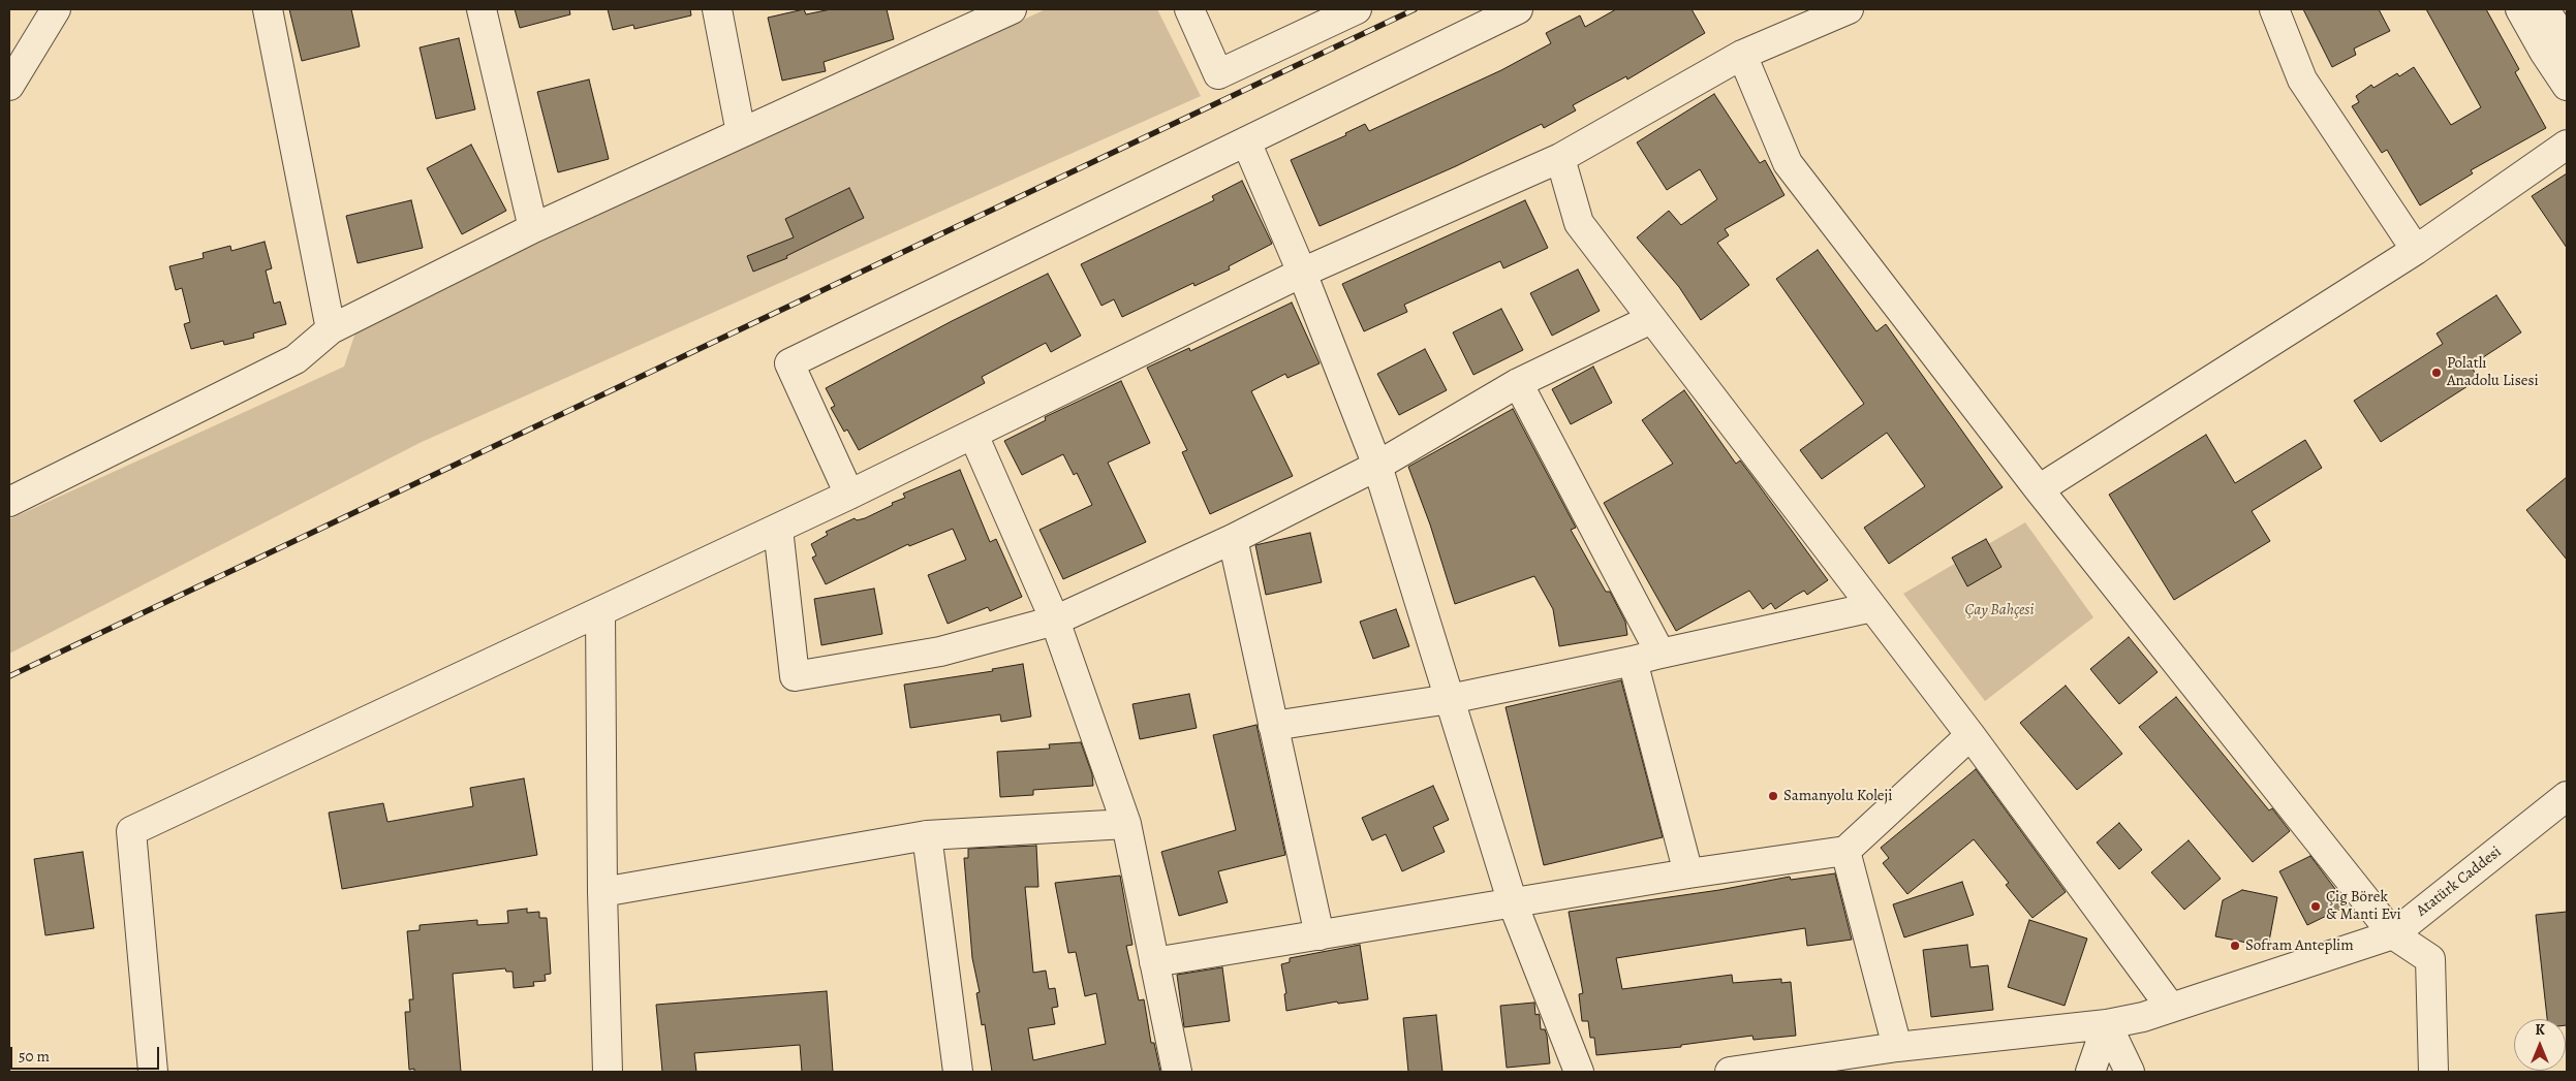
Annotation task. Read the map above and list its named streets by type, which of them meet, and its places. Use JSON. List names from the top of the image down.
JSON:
{
  "streets": {
    "street": ["Atatürk Caddesi"]
  },
  "parks": ["Çay Bahçesi"],
  "places": [
    "Polatlı Anadolu Lisesi",
    "Samanyolu Koleji",
    "Çig Börek & Manti Evi",
    "Sofram Anteplim"
  ],
  "scale_bar": "50 m",
  "north": "top"
}
